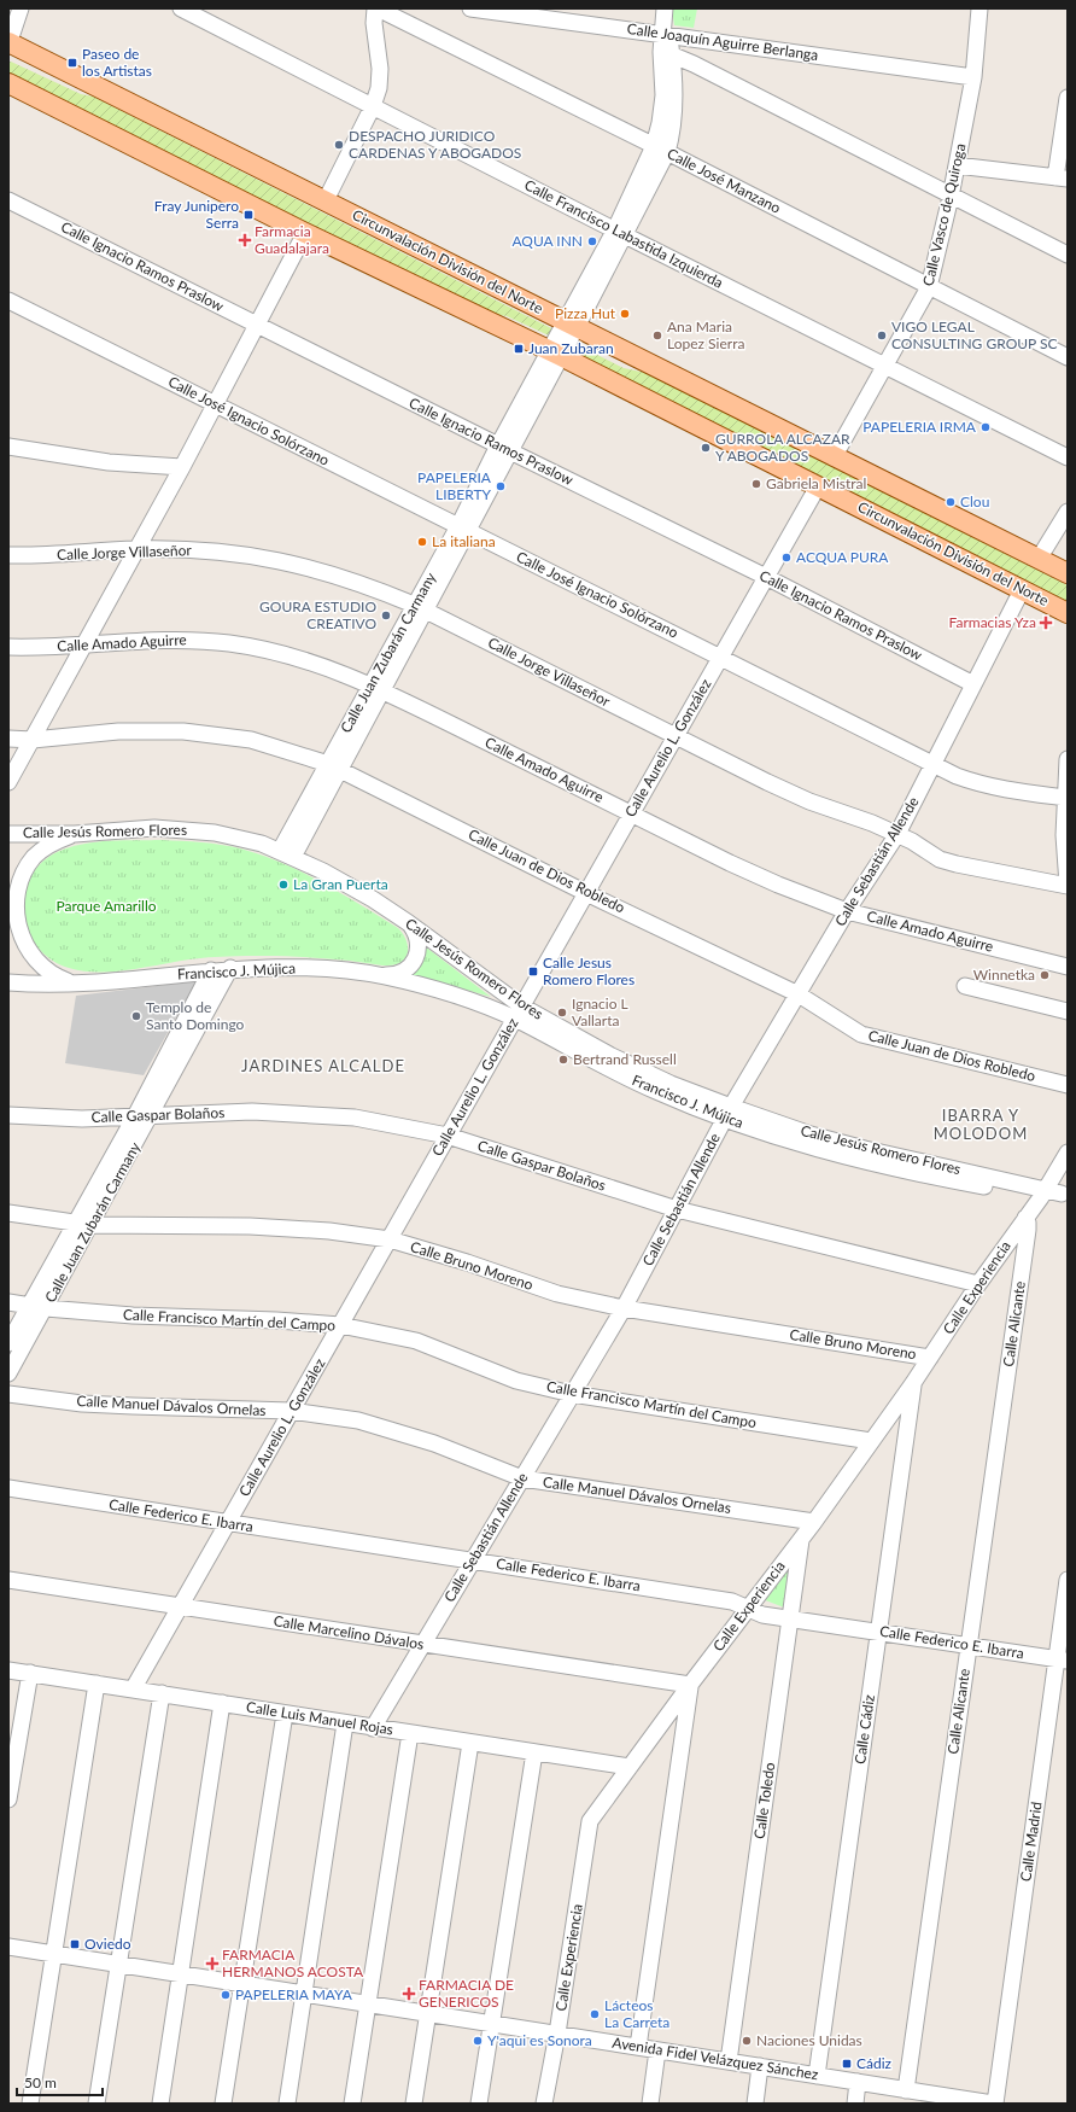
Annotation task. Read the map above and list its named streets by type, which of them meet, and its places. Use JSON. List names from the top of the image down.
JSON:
{
  "streets": {
    "main road": ["Circunvalación División del Norte"],
    "street": [
      "Calle Joaquín Aguirre Berlanga",
      "Calle José Manzano",
      "Calle Vasco de Quiroga",
      "Calle Francisco Labastida Izquierda",
      "Calle Ignacio Ramos Praslow",
      "Calle José Ignacio Solórzano",
      "Calle Jorge Villaseñor",
      "Calle Amado Aguirre",
      "Calle Juan Zubarán Carmany",
      "Calle Aurelio L. González",
      "Calle Jesús Romero Flores",
      "Calle Sebastián Allende",
      "Calle Juan de Dios Robledo",
      "Francisco J. Mújica",
      "Calle Gaspar Bolaños",
      "Calle Bruno Moreno",
      "Calle Experiencia",
      "Calle Francisco Martín del Campo",
      "Calle Alicante",
      "Calle Manuel Dávalos Ornelas",
      "Calle Federico E. Ibarra",
      "Calle Marcelino Dávalos",
      "Calle Luis Manuel Rojas",
      "Calle Cádiz",
      "Calle Toledo",
      "Calle Madrid",
      "Avenida Fidel Velázquez Sánchez"
    ]
  },
  "crossings": [
    ["Calle Joaquín Aguirre Berlanga", "Calle Vasco de Quiroga"],
    ["Calle Joaquín Aguirre Berlanga", "Calle Juan Zubarán Carmany"],
    ["Calle José Manzano", "Calle Vasco de Quiroga"],
    ["Calle José Manzano", "Calle Juan Zubarán Carmany"],
    ["Calle Vasco de Quiroga", "Calle Francisco Labastida Izquierda"],
    ["Calle Vasco de Quiroga", "Circunvalación División del Norte"],
    ["Calle Francisco Labastida Izquierda", "Calle Juan Zubarán Carmany"],
    ["Circunvalación División del Norte", "Calle Juan Zubarán Carmany"],
    ["Circunvalación División del Norte", "Calle Aurelio L. González"],
    ["Circunvalación División del Norte", "Calle Sebastián Allende"],
    ["Calle Ignacio Ramos Praslow", "Calle Juan Zubarán Carmany"],
    ["Calle Ignacio Ramos Praslow", "Calle Aurelio L. González"],
    ["Calle Ignacio Ramos Praslow", "Calle Sebastián Allende"],
    ["Calle José Ignacio Solórzano", "Calle Juan Zubarán Carmany"],
    ["Calle José Ignacio Solórzano", "Calle Aurelio L. González"],
    ["Calle José Ignacio Solórzano", "Calle Sebastián Allende"],
    ["Calle Jorge Villaseñor", "Calle Juan Zubarán Carmany"],
    ["Calle Jorge Villaseñor", "Calle Aurelio L. González"],
    ["Calle Jorge Villaseñor", "Calle Sebastián Allende"],
    ["Calle Amado Aguirre", "Calle Juan Zubarán Carmany"],
    ["Calle Amado Aguirre", "Calle Aurelio L. González"],
    ["Calle Amado Aguirre", "Calle Sebastián Allende"],
    ["Calle Juan Zubarán Carmany", "Calle Jesús Romero Flores"],
    ["Calle Juan Zubarán Carmany", "Calle Juan de Dios Robledo"],
    ["Calle Juan Zubarán Carmany", "Francisco J. Mújica"],
    ["Calle Juan Zubarán Carmany", "Calle Gaspar Bolaños"],
    ["Calle Juan Zubarán Carmany", "Calle Bruno Moreno"],
    ["Calle Juan Zubarán Carmany", "Calle Francisco Martín del Campo"],
    ["Calle Aurelio L. González", "Calle Jesús Romero Flores"],
    ["Calle Aurelio L. González", "Calle Juan de Dios Robledo"],
    ["Calle Aurelio L. González", "Francisco J. Mújica"],
    ["Calle Aurelio L. González", "Calle Gaspar Bolaños"],
    ["Calle Aurelio L. González", "Calle Bruno Moreno"],
    ["Calle Aurelio L. González", "Calle Francisco Martín del Campo"],
    ["Calle Aurelio L. González", "Calle Manuel Dávalos Ornelas"],
    ["Calle Aurelio L. González", "Calle Federico E. Ibarra"],
    ["Calle Aurelio L. González", "Calle Marcelino Dávalos"],
    ["Calle Aurelio L. González", "Calle Luis Manuel Rojas"],
    ["Calle Jesús Romero Flores", "Calle Sebastián Allende"],
    ["Calle Jesús Romero Flores", "Francisco J. Mújica"],
    ["Calle Jesús Romero Flores", "Calle Experiencia"],
    ["Calle Sebastián Allende", "Calle Juan de Dios Robledo"],
    ["Calle Sebastián Allende", "Francisco J. Mújica"],
    ["Calle Sebastián Allende", "Calle Gaspar Bolaños"],
    ["Calle Sebastián Allende", "Calle Bruno Moreno"],
    ["Calle Sebastián Allende", "Calle Francisco Martín del Campo"],
    ["Calle Sebastián Allende", "Calle Manuel Dávalos Ornelas"],
    ["Calle Sebastián Allende", "Calle Federico E. Ibarra"],
    ["Calle Sebastián Allende", "Calle Marcelino Dávalos"],
    ["Calle Sebastián Allende", "Calle Luis Manuel Rojas"],
    ["Calle Gaspar Bolaños", "Calle Experiencia"],
    ["Calle Bruno Moreno", "Calle Experiencia"],
    ["Calle Experiencia", "Calle Francisco Martín del Campo"],
    ["Calle Experiencia", "Calle Alicante"],
    ["Calle Experiencia", "Calle Manuel Dávalos Ornelas"],
    ["Calle Experiencia", "Calle Federico E. Ibarra"],
    ["Calle Experiencia", "Calle Marcelino Dávalos"],
    ["Calle Experiencia", "Calle Luis Manuel Rojas"],
    ["Calle Experiencia", "Calle Cádiz"],
    ["Calle Experiencia", "Calle Toledo"],
    ["Calle Experiencia", "Avenida Fidel Velázquez Sánchez"],
    ["Calle Alicante", "Calle Federico E. Ibarra"],
    ["Calle Alicante", "Avenida Fidel Velázquez Sánchez"],
    ["Calle Federico E. Ibarra", "Calle Cádiz"],
    ["Calle Federico E. Ibarra", "Calle Toledo"],
    ["Calle Federico E. Ibarra", "Calle Madrid"],
    ["Calle Cádiz", "Avenida Fidel Velázquez Sánchez"],
    ["Calle Toledo", "Avenida Fidel Velázquez Sánchez"],
    ["Calle Madrid", "Avenida Fidel Velázquez Sánchez"]
  ],
  "districts": ["JARDINES ALCALDE", "IBARRA Y MOLODOM"],
  "parks": ["Parque Amarillo"],
  "places": {
    "transit": [
      "Paseo de los Artistas",
      "Fray Junipero Serra",
      "Juan Zubaran",
      "Calle Jesus Romero Flores",
      "Oviedo",
      "Cádiz"
    ],
    "other": [
      "DESPACHO JURIDICO CARDENAS Y ABOGADOS",
      "AQUA INN",
      "Pizza Hut",
      "Ana Maria Lopez Sierra",
      "VIGO LEGAL CONSULTING GROUP SC",
      "PAPELERIA IRMA",
      "GURROLA ALCAZAR Y ABOGADOS",
      "Gabriela Mistral",
      "PAPELERIA LIBERTY",
      "Clou",
      "La italiana",
      "ACQUA PURA",
      "GOURA ESTUDIO CREATIVO",
      "La Gran Puerta",
      "Winnetka",
      "Ignacio L Vallarta",
      "Templo de Santo Domingo",
      "Bertrand Russell",
      "PAPELERIA MAYA",
      "Lácteos La Carreta",
      "Y'aqui es Sonora",
      "Naciones Unidas"
    ],
    "health": [
      "Farmacia Guadalajara",
      "Farmacias Yza",
      "FARMACIA HERMANOS ACOSTA",
      "FARMACIA DE GENERICOS"
    ]
  },
  "scale_bar": "50 m"
}
